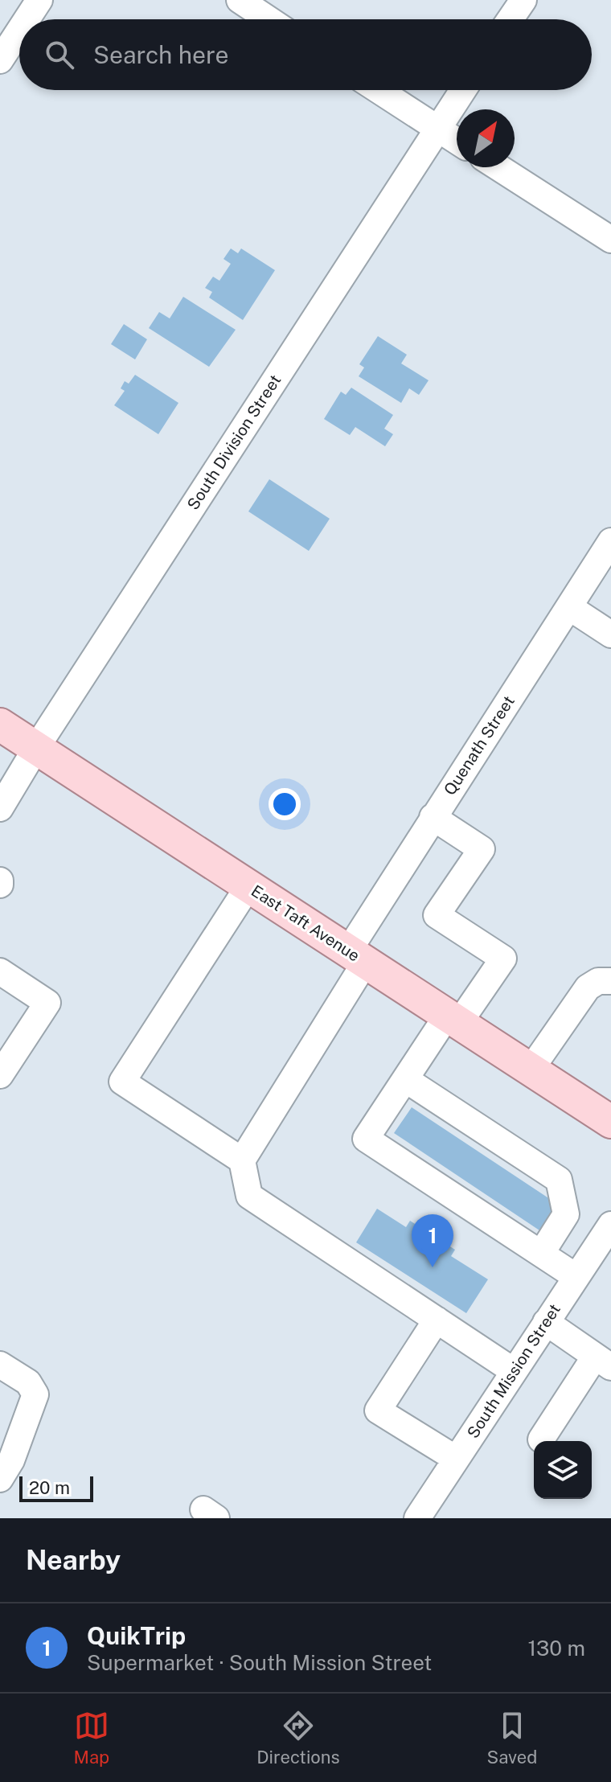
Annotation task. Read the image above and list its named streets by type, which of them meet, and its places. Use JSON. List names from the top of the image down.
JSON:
{
  "streets": {
    "main road": ["East Taft Avenue"],
    "street": ["South Division Street", "Quenath Street", "South Mission Street"]
  },
  "crossings": [
    ["South Division Street", "East Taft Avenue"],
    ["Quenath Street", "East Taft Avenue"]
  ],
  "scale_bar": "20 m",
  "north": "top right",
  "page": {
    "search": "Search here",
    "pins": "1",
    "scale": "20 m",
    "heading": "Nearby",
    "list": [
      {
        "mark": "1",
        "name": "QuikTrip",
        "note": "Supermarket · South Mission Street",
        "value": "130 m"
      }
    ],
    "nav": ["Map", "Directions", "Saved"]
  }
}
